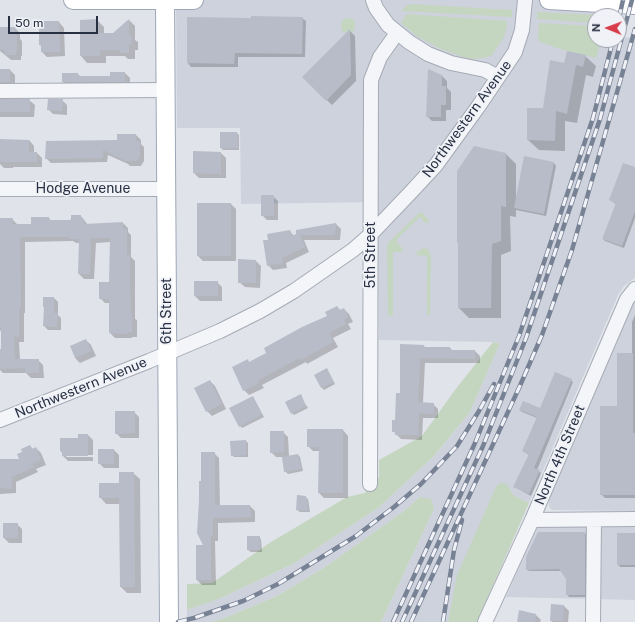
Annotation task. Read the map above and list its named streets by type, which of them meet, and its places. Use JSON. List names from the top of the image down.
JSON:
{
  "streets": {
    "main road": ["6th Street"],
    "street": [
      "Northwestern Avenue",
      "Hodge Avenue",
      "5th Street",
      "North 4th Street"
    ]
  },
  "crossings": [
    ["Northwestern Avenue", "5th Street"],
    ["Northwestern Avenue", "6th Street"],
    ["Hodge Avenue", "6th Street"]
  ],
  "scale_bar": "50 m",
  "north": "left"
}
